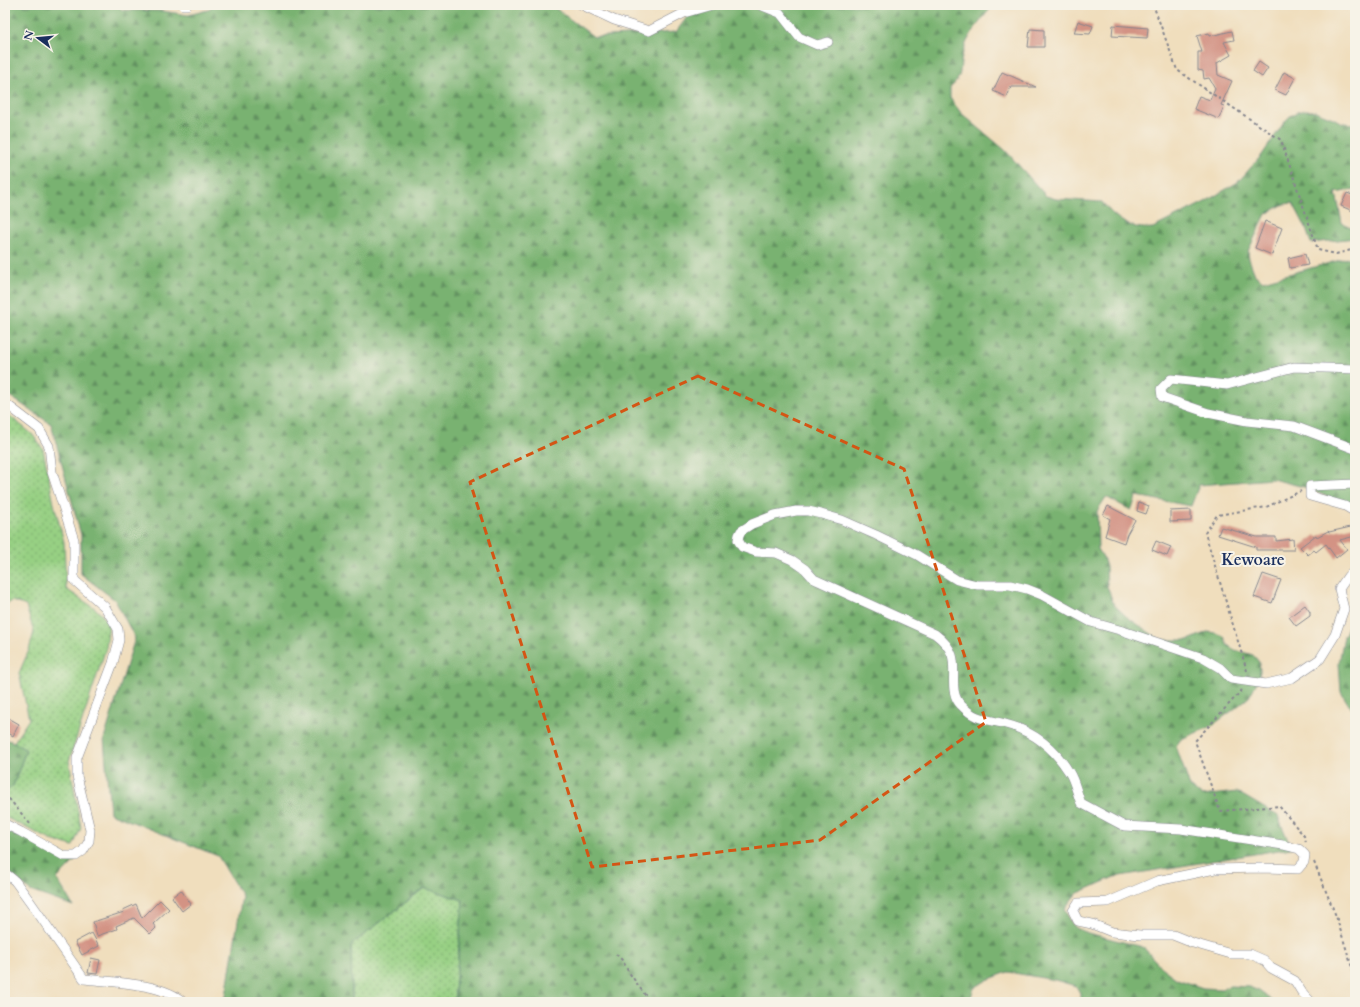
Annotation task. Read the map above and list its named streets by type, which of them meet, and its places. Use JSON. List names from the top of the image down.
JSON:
{
  "districts": ["Kewoare"],
  "north": "left"
}
